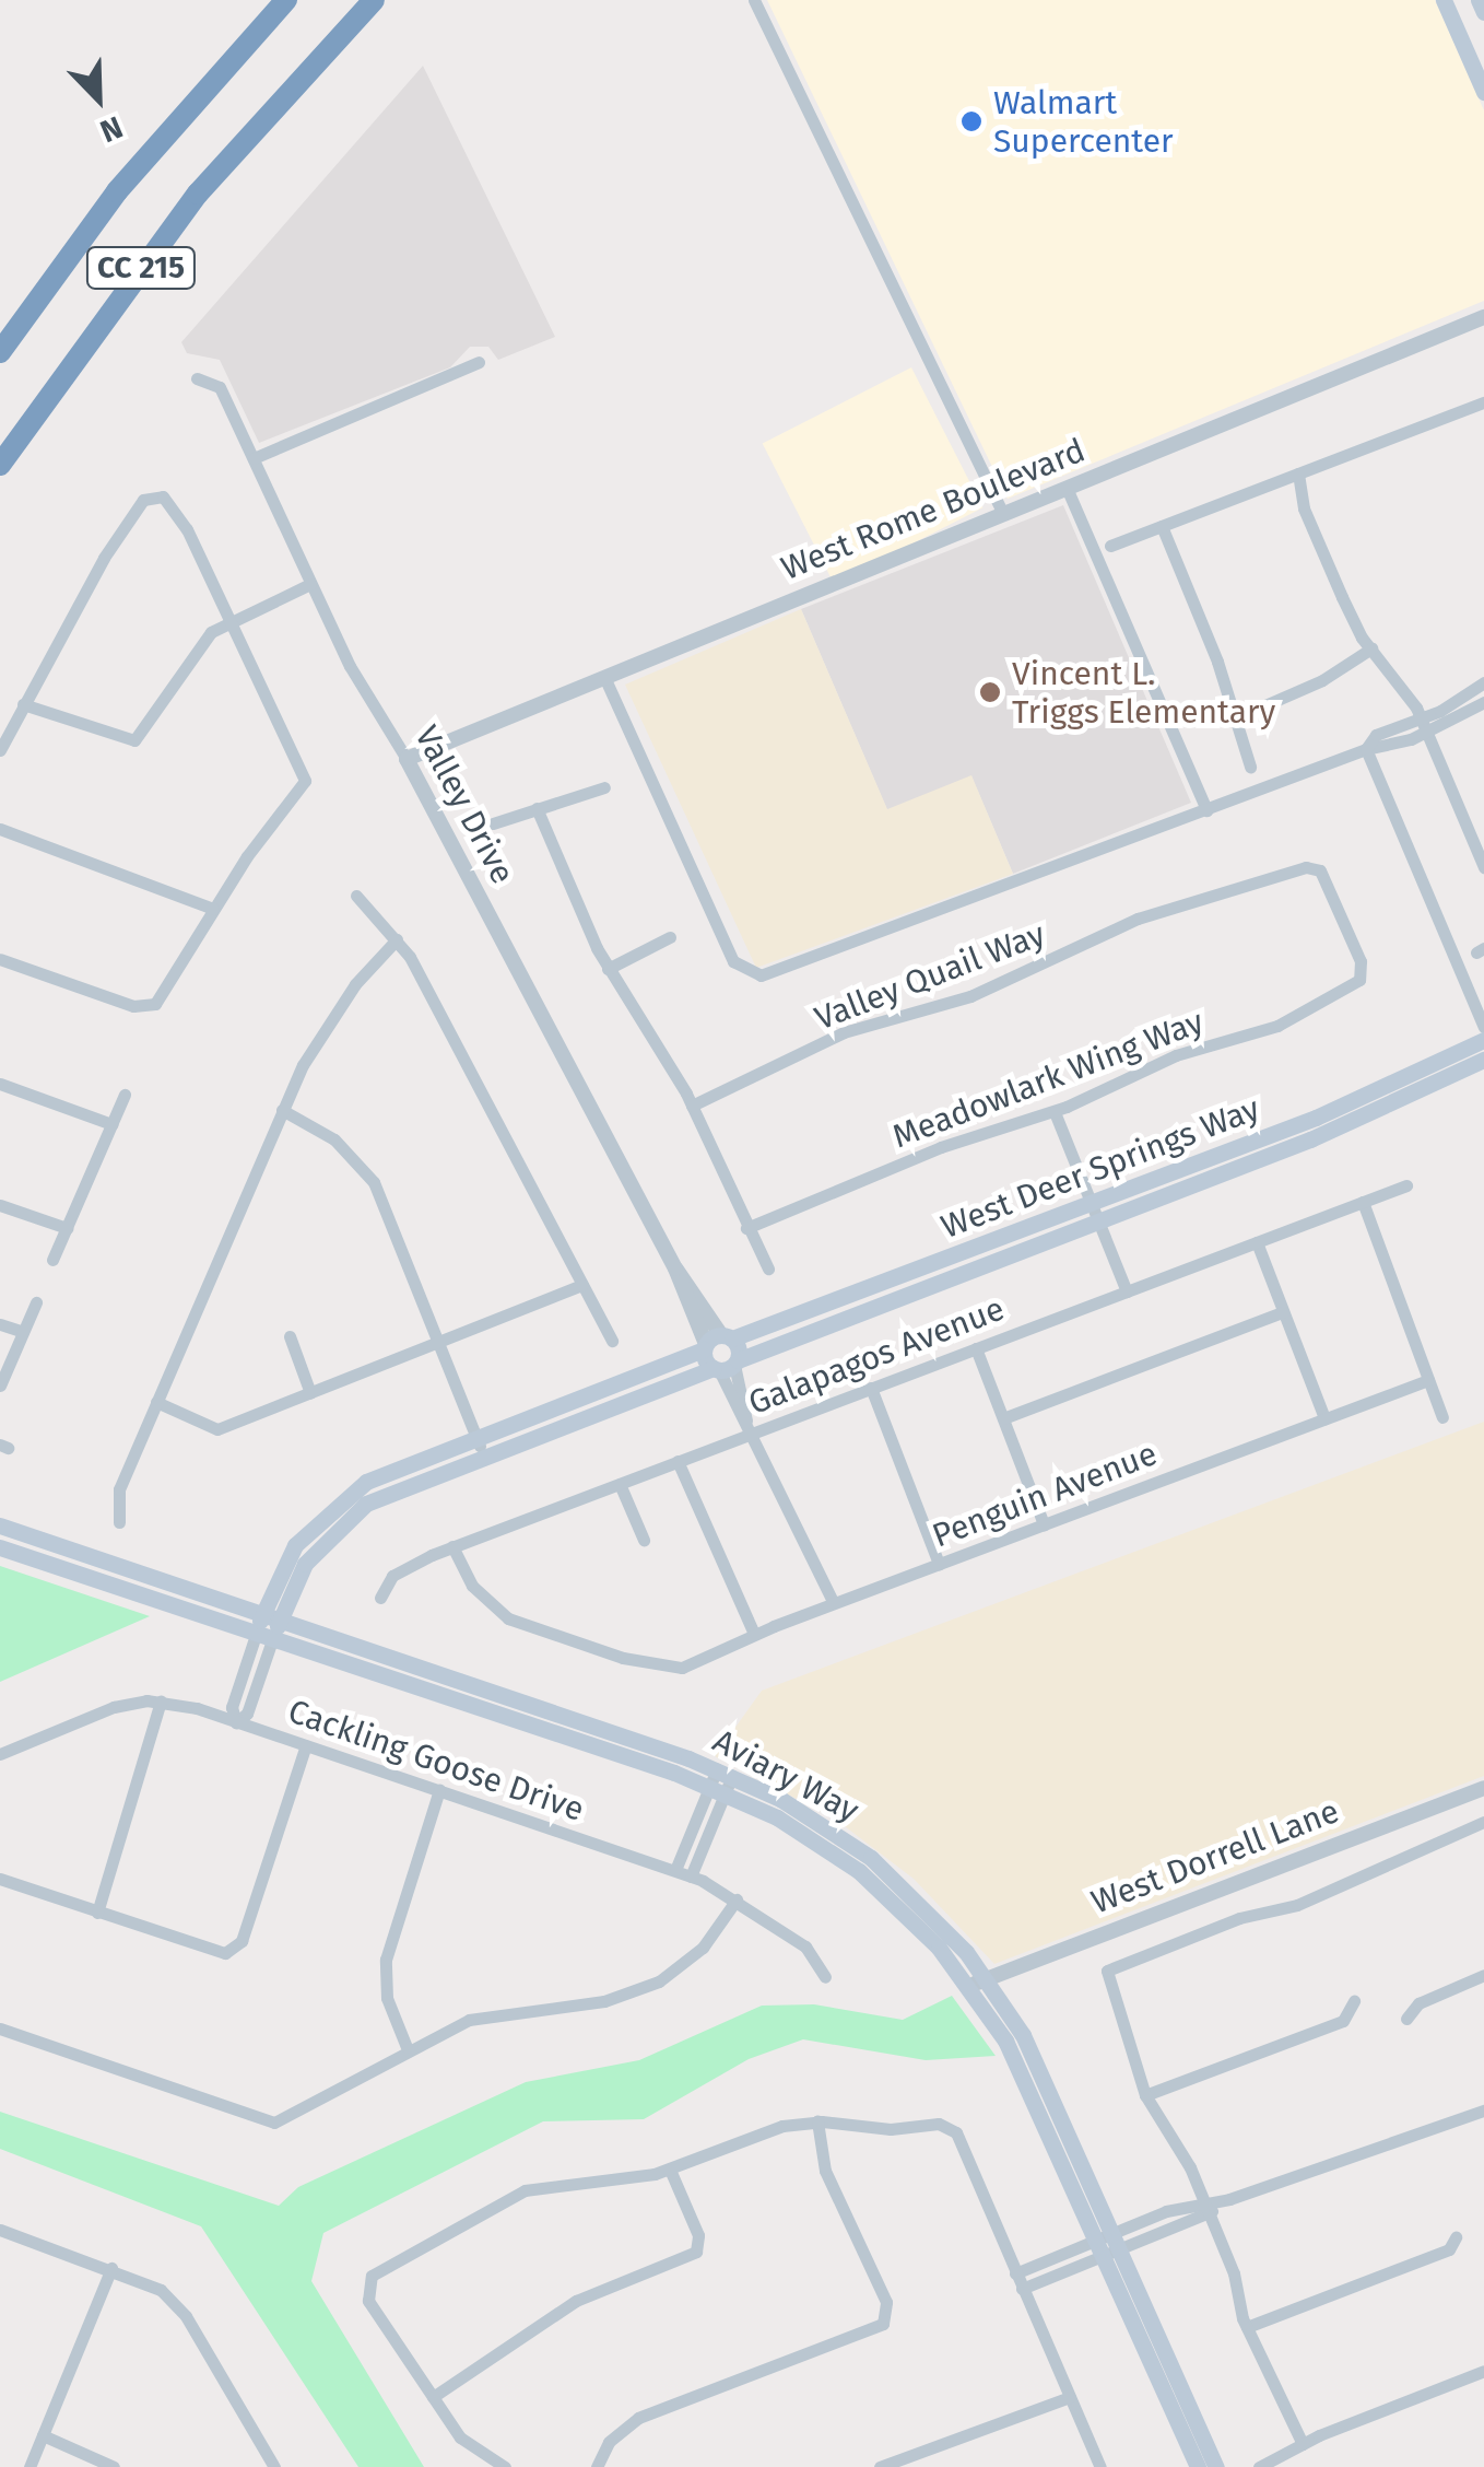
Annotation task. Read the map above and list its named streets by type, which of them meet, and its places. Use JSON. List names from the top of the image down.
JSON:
{
  "streets": {
    "highway": ["CC 215"],
    "main road": ["West Deer Springs Way", "Aviary Way"],
    "street": [
      "West Rome Boulevard",
      "Valley Drive",
      "Valley Quail Way",
      "Meadowlark Wing Way",
      "Galapagos Avenue",
      "Penguin Avenue",
      "Cackling Goose Drive",
      "West Dorrell Lane"
    ]
  },
  "crossings": [
    ["West Rome Boulevard", "Valley Drive"],
    ["Valley Drive", "West Deer Springs Way"],
    ["Valley Quail Way", "Meadowlark Wing Way"],
    ["West Deer Springs Way", "Aviary Way"],
    ["Galapagos Avenue", "Penguin Avenue"],
    ["Aviary Way", "West Dorrell Lane"]
  ],
  "places": ["Walmart Supercenter", "Vincent L. Triggs Elementary"],
  "north": "bottom right"
}
